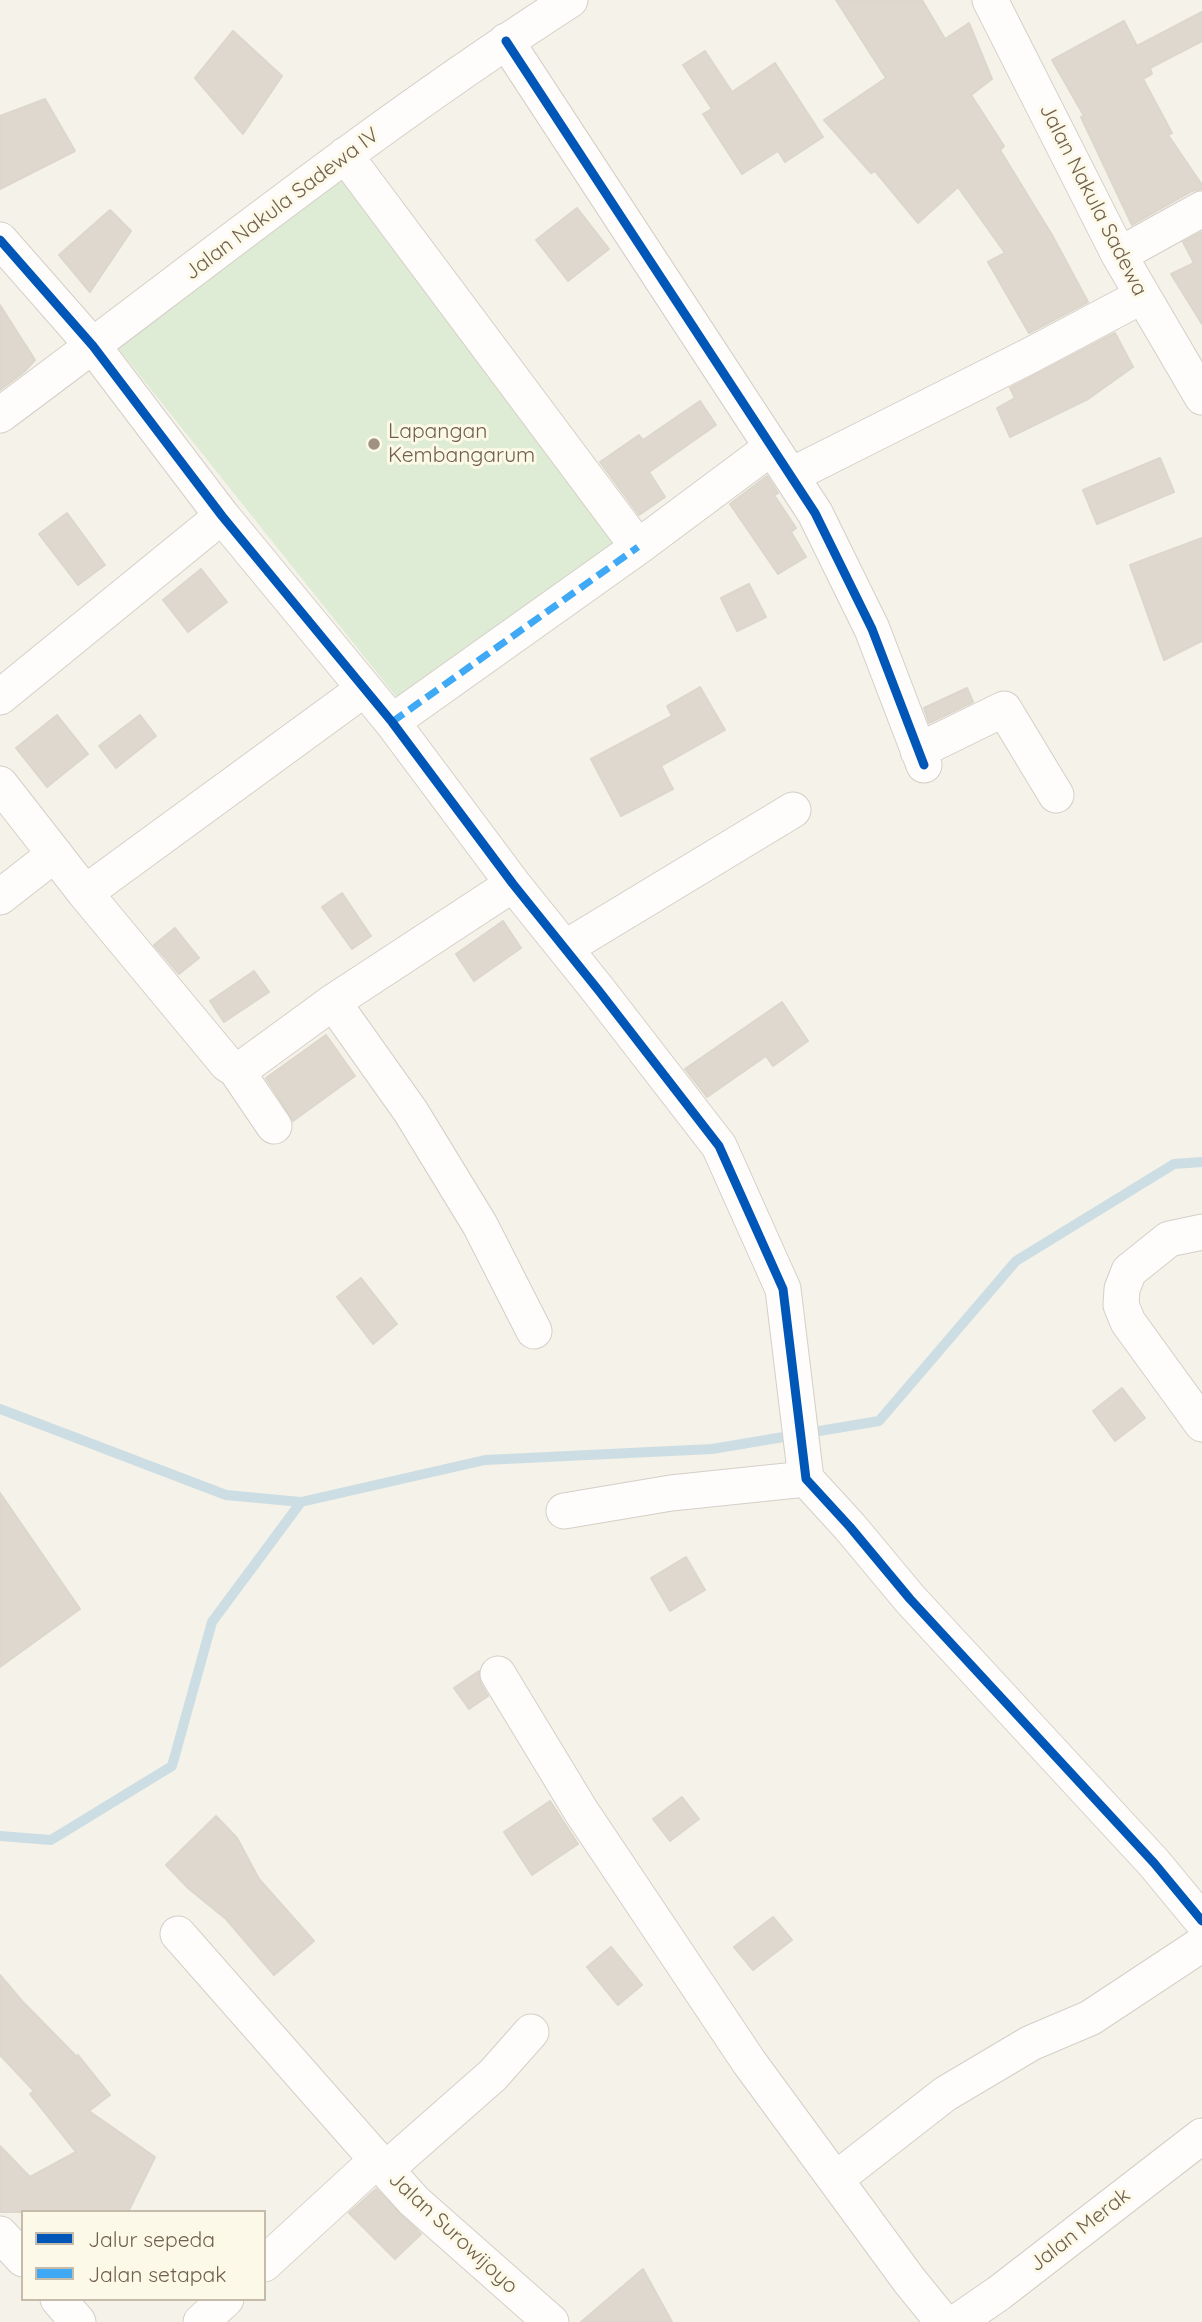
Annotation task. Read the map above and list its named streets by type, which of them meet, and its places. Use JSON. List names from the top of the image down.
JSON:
{
  "streets": {
    "street": [
      "Jalan Nakula Sadewa",
      "Jalan Nakula Sadewa IV",
      "Jalan Merak",
      "Jalan Surowijoyo"
    ]
  },
  "places": ["Lapangan Kembangarum"],
  "legend": ["Jalur sepeda", "Jalan setapak"]
}
